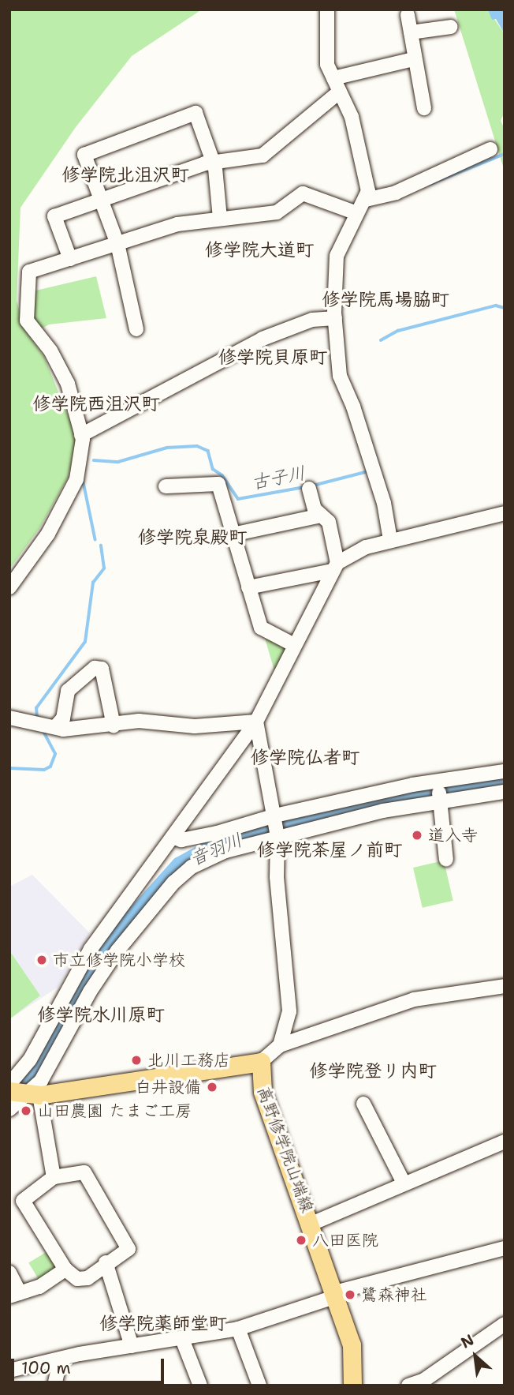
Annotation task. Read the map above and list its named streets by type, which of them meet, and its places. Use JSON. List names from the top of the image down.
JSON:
{
  "streets": {
    "main road": ["高野修学院山端線"]
  },
  "districts": [
    "修学院北沮沢町",
    "修学院大道町",
    "修学院馬場脇町",
    "修学院貝原町",
    "修学院西沮沢町",
    "修学院泉殿町",
    "修学院仏者町",
    "修学院茶屋ノ前町",
    "修学院水川原町",
    "修学院登リ内町",
    "修学院薬師堂町"
  ],
  "water": ["古子川", "音羽川"],
  "places": [
    "道入寺",
    "市立修学院小学校",
    "北川工務店",
    "白井設備",
    "山田農園 たまご工房",
    "八田医院",
    "鷺森神社"
  ],
  "scale_bar": "100 m",
  "north": "top left"
}
